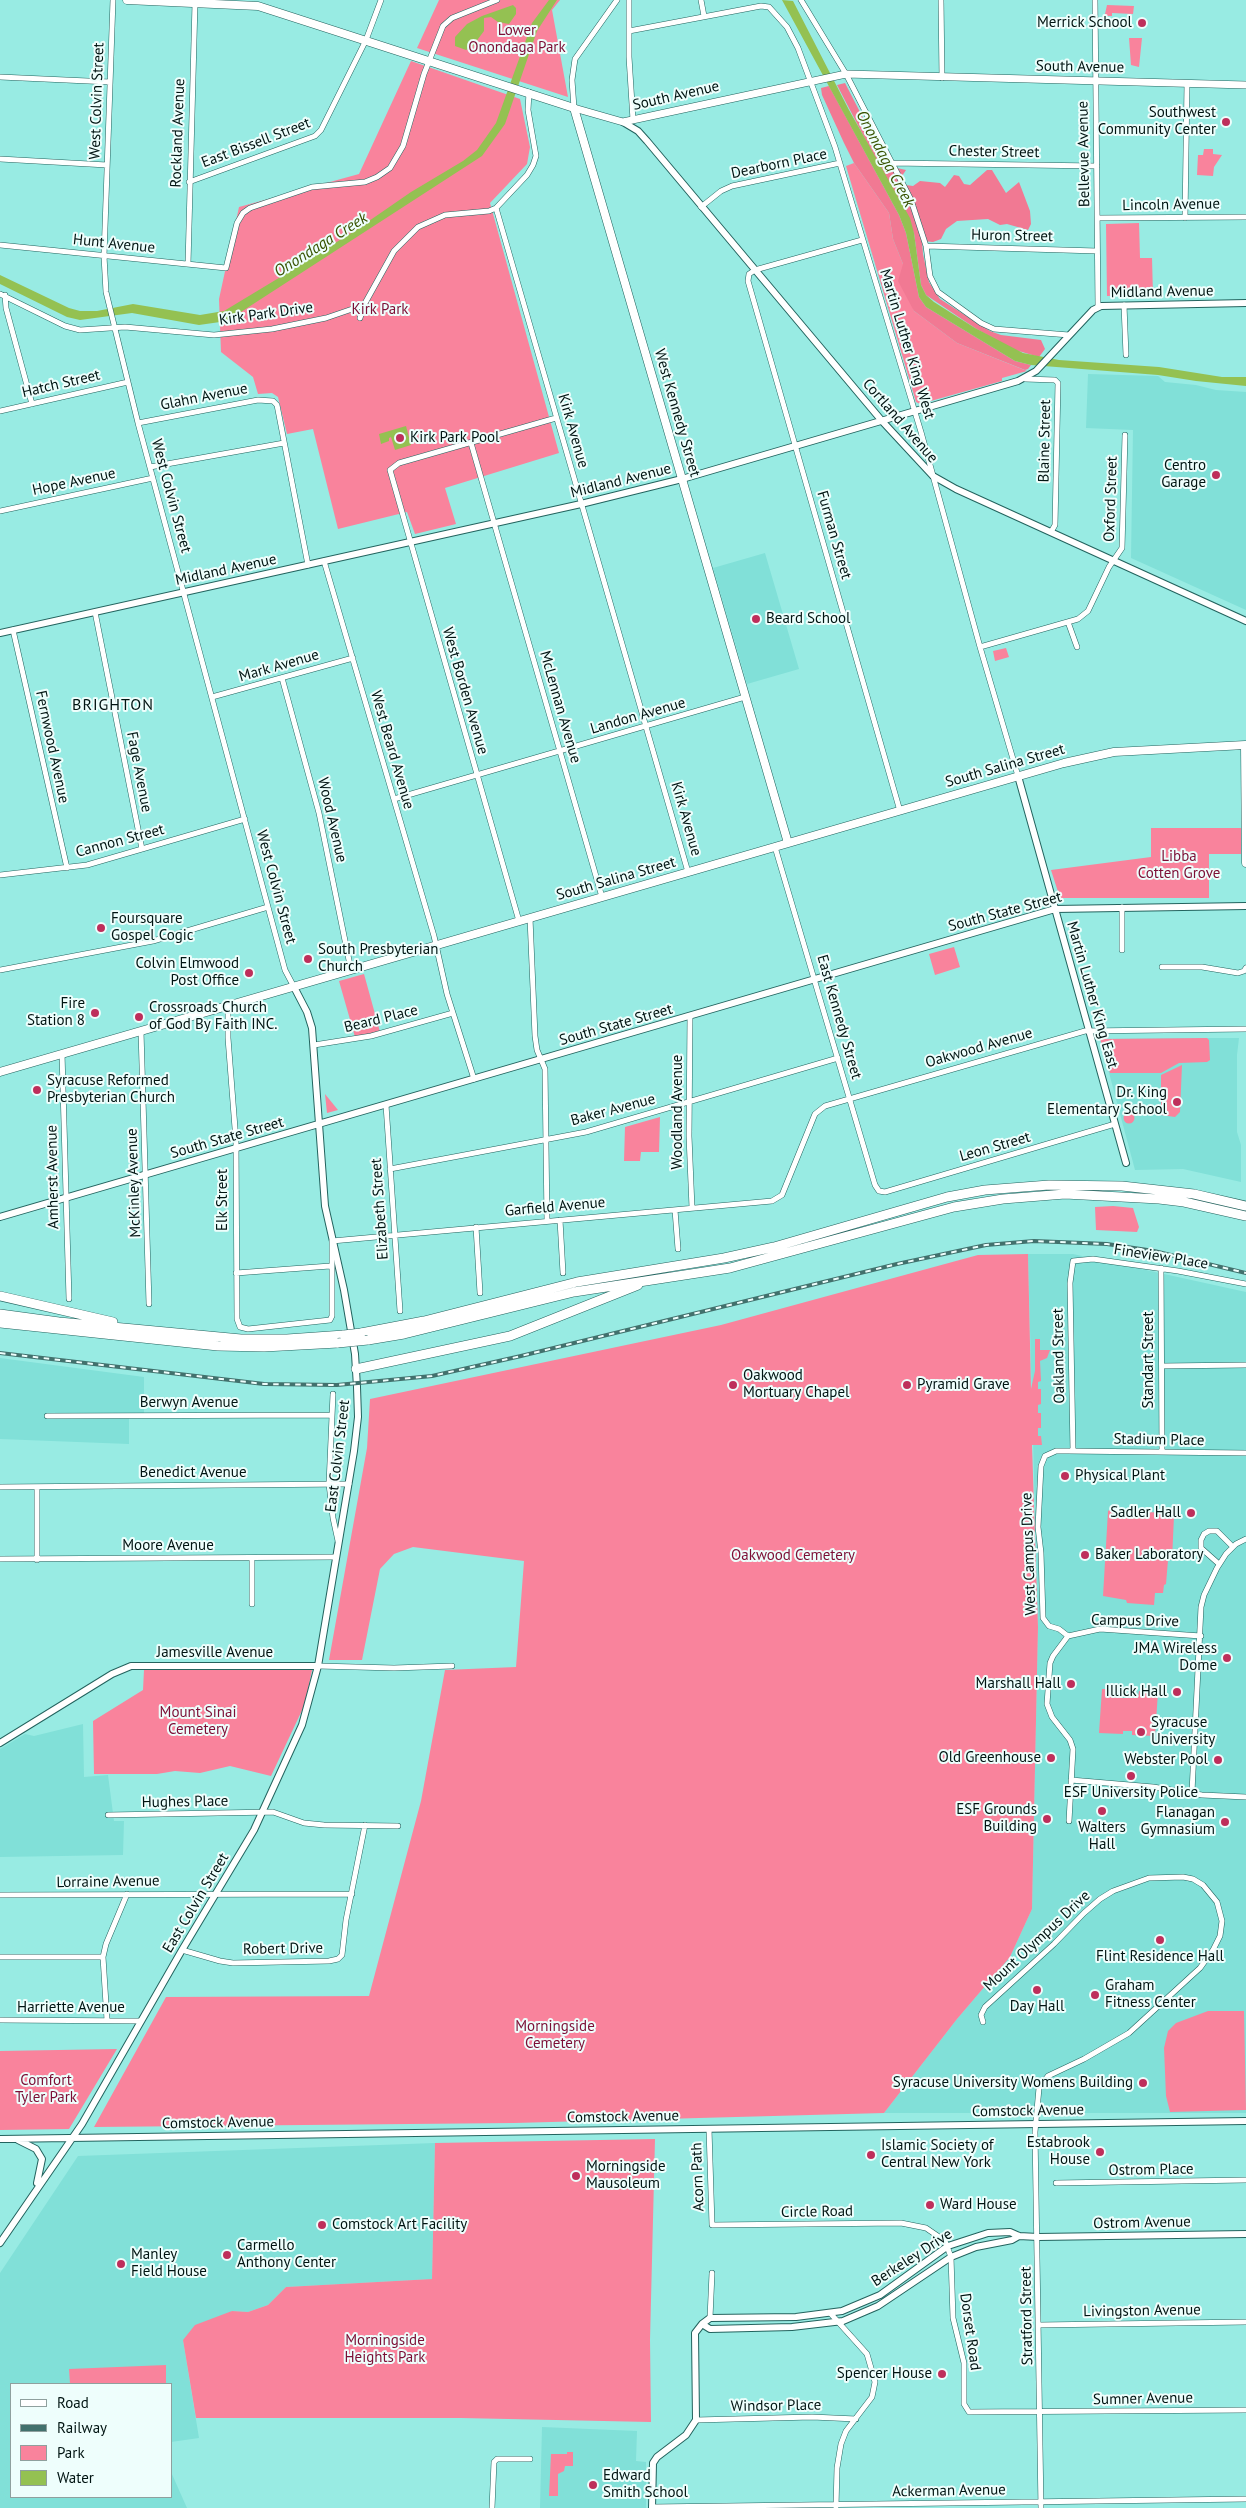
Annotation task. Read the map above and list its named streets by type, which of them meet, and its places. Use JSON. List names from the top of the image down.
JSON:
{
  "streets": {
    "main road": ["South Avenue", "West Kennedy Street", "South Salina Street"],
    "street": [
      "West Colvin Street",
      "Rockland Avenue",
      "East Bissell Street",
      "Chester Street",
      "Bellevue Avenue",
      "Dearborn Place",
      "Lincoln Avenue",
      "Huron Street",
      "Hunt Avenue",
      "Midland Avenue",
      "Kirk Park Drive",
      "Martin Luther King West",
      "Hatch Street",
      "Glahn Avenue",
      "Cortland Avenue",
      "Kirk Avenue",
      "Blaine Street",
      "Hope Avenue",
      "Oxford Street",
      "Furman Street",
      "Mark Avenue",
      "West Borden Avenue",
      "McLennan Avenue",
      "Landon Avenue",
      "Fernwood Avenue",
      "West Beard Avenue",
      "Fage Avenue",
      "Wood Avenue",
      "Cannon Street",
      "South State Street",
      "Martin Luther King East",
      "East Kennedy Street",
      "Beard Place",
      "Oakwood Avenue",
      "Baker Avenue",
      "Woodland Avenue",
      "Leon Street",
      "Amherst Avenue",
      "McKinley Avenue",
      "Elk Street",
      "Garfield Avenue",
      "Elizabeth Street",
      "Fineview Place",
      "Oakland Street",
      "Standart Street",
      "Berwyn Avenue",
      "Stadium Place",
      "East Colvin Street",
      "Benedict Avenue",
      "Moore Avenue",
      "West Campus Drive",
      "Campus Drive",
      "Jamesville Avenue",
      "Hughes Place",
      "Lorraine Avenue",
      "Mount Olympus Drive",
      "Robert Drive",
      "Harriette Avenue",
      "Comstock Avenue",
      "Ostrom Place",
      "Acorn Path",
      "Circle Road",
      "Ostrom Avenue",
      "Berkeley Drive",
      "Livingston Avenue",
      "Stratford Street",
      "Dorset Road",
      "Sumner Avenue",
      "Windsor Place",
      "Ackerman Avenue"
    ]
  },
  "crossings": [
    ["South Avenue", "Rockland Avenue"],
    ["South Avenue", "East Bissell Street"],
    ["South Avenue", "Bellevue Avenue"],
    ["South Avenue", "Hunt Avenue"],
    ["South Avenue", "Martin Luther King West"],
    ["South Avenue", "West Kennedy Street"],
    ["South Avenue", "Cortland Avenue"],
    ["West Colvin Street", "Hunt Avenue"],
    ["West Colvin Street", "Midland Avenue"],
    ["West Colvin Street", "Kirk Park Drive"],
    ["West Colvin Street", "Hatch Street"],
    ["West Colvin Street", "Glahn Avenue"],
    ["West Colvin Street", "Hope Avenue"],
    ["West Colvin Street", "Mark Avenue"],
    ["West Colvin Street", "South Salina Street"],
    ["West Colvin Street", "Cannon Street"],
    ["West Colvin Street", "East Colvin Street"],
    ["Rockland Avenue", "East Bissell Street"],
    ["Rockland Avenue", "Hunt Avenue"],
    ["Chester Street", "Bellevue Avenue"],
    ["Bellevue Avenue", "Lincoln Avenue"],
    ["Bellevue Avenue", "Huron Street"],
    ["Bellevue Avenue", "Midland Avenue"],
    ["Dearborn Place", "Martin Luther King West"],
    ["Dearborn Place", "Cortland Avenue"],
    ["Midland Avenue", "Martin Luther King West"],
    ["Midland Avenue", "West Kennedy Street"],
    ["Midland Avenue", "Cortland Avenue"],
    ["Midland Avenue", "Kirk Avenue"],
    ["Midland Avenue", "Blaine Street"],
    ["Midland Avenue", "Furman Street"],
    ["Midland Avenue", "West Borden Avenue"],
    ["Midland Avenue", "McLennan Avenue"],
    ["Midland Avenue", "Fernwood Avenue"],
    ["Midland Avenue", "West Beard Avenue"],
    ["Midland Avenue", "Fage Avenue"],
    ["Martin Luther King West", "Cortland Avenue"],
    ["Martin Luther King West", "Oxford Street"],
    ["Martin Luther King West", "South Salina Street"],
    ["Martin Luther King West", "Martin Luther King East"],
    ["West Kennedy Street", "Landon Avenue"],
    ["West Kennedy Street", "South Salina Street"],
    ["Cortland Avenue", "Blaine Street"],
    ["Cortland Avenue", "Oxford Street"],
    ["Cortland Avenue", "Furman Street"],
    ["Kirk Avenue", "Landon Avenue"],
    ["Kirk Avenue", "South Salina Street"],
    ["Furman Street", "South Salina Street"],
    ["Mark Avenue", "West Beard Avenue"],
    ["Mark Avenue", "Wood Avenue"],
    ["West Borden Avenue", "McLennan Avenue"],
    ["West Borden Avenue", "Landon Avenue"],
    ["West Borden Avenue", "South Salina Street"],
    ["McLennan Avenue", "Landon Avenue"],
    ["McLennan Avenue", "South Salina Street"],
    ["Landon Avenue", "West Beard Avenue"],
    ["Fernwood Avenue", "Cannon Street"],
    ["West Beard Avenue", "South Salina Street"],
    ["West Beard Avenue", "South State Street"],
    ["West Beard Avenue", "Beard Place"],
    ["South Salina Street", "Wood Avenue"],
    ["South Salina Street", "Martin Luther King East"],
    ["South Salina Street", "East Kennedy Street"],
    ["South Salina Street", "Amherst Avenue"],
    ["South Salina Street", "McKinley Avenue"],
    ["South Salina Street", "Elk Street"],
    ["South Salina Street", "East Colvin Street"],
    ["Fage Avenue", "Cannon Street"],
    ["South State Street", "Martin Luther King East"],
    ["South State Street", "East Kennedy Street"],
    ["South State Street", "Woodland Avenue"],
    ["South State Street", "Amherst Avenue"],
    ["South State Street", "McKinley Avenue"],
    ["South State Street", "Elk Street"],
    ["South State Street", "Elizabeth Street"],
    ["South State Street", "East Colvin Street"],
    ["Martin Luther King East", "Oakwood Avenue"],
    ["Martin Luther King East", "Leon Street"],
    ["East Kennedy Street", "Oakwood Avenue"],
    ["East Kennedy Street", "Baker Avenue"],
    ["East Kennedy Street", "Leon Street"],
    ["Beard Place", "East Colvin Street"],
    ["Oakwood Avenue", "Garfield Avenue"],
    ["Baker Avenue", "Woodland Avenue"],
    ["Baker Avenue", "Elizabeth Street"],
    ["Woodland Avenue", "Garfield Avenue"],
    ["Elk Street", "East Colvin Street"],
    ["Garfield Avenue", "Elizabeth Street"],
    ["Garfield Avenue", "East Colvin Street"],
    ["Fineview Place", "Oakland Street"],
    ["Fineview Place", "Standart Street"],
    ["Oakland Street", "Stadium Place"],
    ["Oakland Street", "West Campus Drive"],
    ["Standart Street", "Stadium Place"],
    ["Berwyn Avenue", "East Colvin Street"],
    ["Stadium Place", "West Campus Drive"],
    ["East Colvin Street", "Benedict Avenue"],
    ["East Colvin Street", "Moore Avenue"],
    ["East Colvin Street", "Jamesville Avenue"],
    ["East Colvin Street", "Hughes Place"],
    ["East Colvin Street", "Lorraine Avenue"],
    ["East Colvin Street", "Robert Drive"],
    ["East Colvin Street", "Harriette Avenue"],
    ["East Colvin Street", "Comstock Avenue"],
    ["West Campus Drive", "Campus Drive"],
    ["Hughes Place", "Robert Drive"],
    ["Lorraine Avenue", "Robert Drive"],
    ["Mount Olympus Drive", "Comstock Avenue"],
    ["Mount Olympus Drive", "Stratford Street"],
    ["Comstock Avenue", "Acorn Path"],
    ["Comstock Avenue", "Stratford Street"],
    ["Acorn Path", "Circle Road"],
    ["Circle Road", "Berkeley Drive"],
    ["Circle Road", "Dorset Road"],
    ["Ostrom Avenue", "Berkeley Drive"],
    ["Ostrom Avenue", "Stratford Street"],
    ["Berkeley Drive", "Stratford Street"],
    ["Berkeley Drive", "Dorset Road"],
    ["Livingston Avenue", "Stratford Street"],
    ["Stratford Street", "Dorset Road"],
    ["Stratford Street", "Sumner Avenue"],
    ["Stratford Street", "Ackerman Avenue"],
    ["Dorset Road", "Sumner Avenue"]
  ],
  "districts": ["BRIGHTON"],
  "water": ["Onondaga Creek"],
  "parks": [
    "Lower Onondaga Park",
    "Kirk Park",
    "Libba Cotten Grove",
    "Oakwood Cemetery",
    "Mount Sinai Cemetery",
    "Morningside Cemetery",
    "Comfort Tyler Park",
    "Morningside Heights Park"
  ],
  "places": [
    "Merrick School",
    "Southwest Community Center",
    "Kirk Park Pool",
    "Centro Garage",
    "Beard School",
    "Foursquare Gospel Cogic",
    "South Presbyterian Church",
    "Colvin Elmwood Post Office",
    "Fire Station 8",
    "Crossroads Church of God By Faith INC.",
    "Syracuse Reformed Presbyterian Church",
    "Dr. King Elementary School",
    "Oakwood Mortuary Chapel",
    "Pyramid Grave",
    "Physical Plant",
    "Sadler Hall",
    "Baker Laboratory",
    "JMA Wireless Dome",
    "Marshall Hall",
    "Illick Hall",
    "Syracuse University",
    "Old Greenhouse",
    "Webster Pool",
    "ESF University Police",
    "Walters Hall",
    "ESF Grounds Building",
    "Flanagan Gymnasium",
    "Flint Residence Hall",
    "Day Hall",
    "Graham Fitness Center",
    "Syracuse University Womens Building",
    "Estabrook House",
    "Islamic Society of Central New York",
    "Morningside Mausoleum",
    "Ward House",
    "Comstock Art Facility",
    "Carmello Anthony Center",
    "Manley Field House",
    "Spencer House",
    "Edward Smith School"
  ],
  "legend": [
    "Road",
    "Railway",
    "Park",
    "Water"
  ]
}
